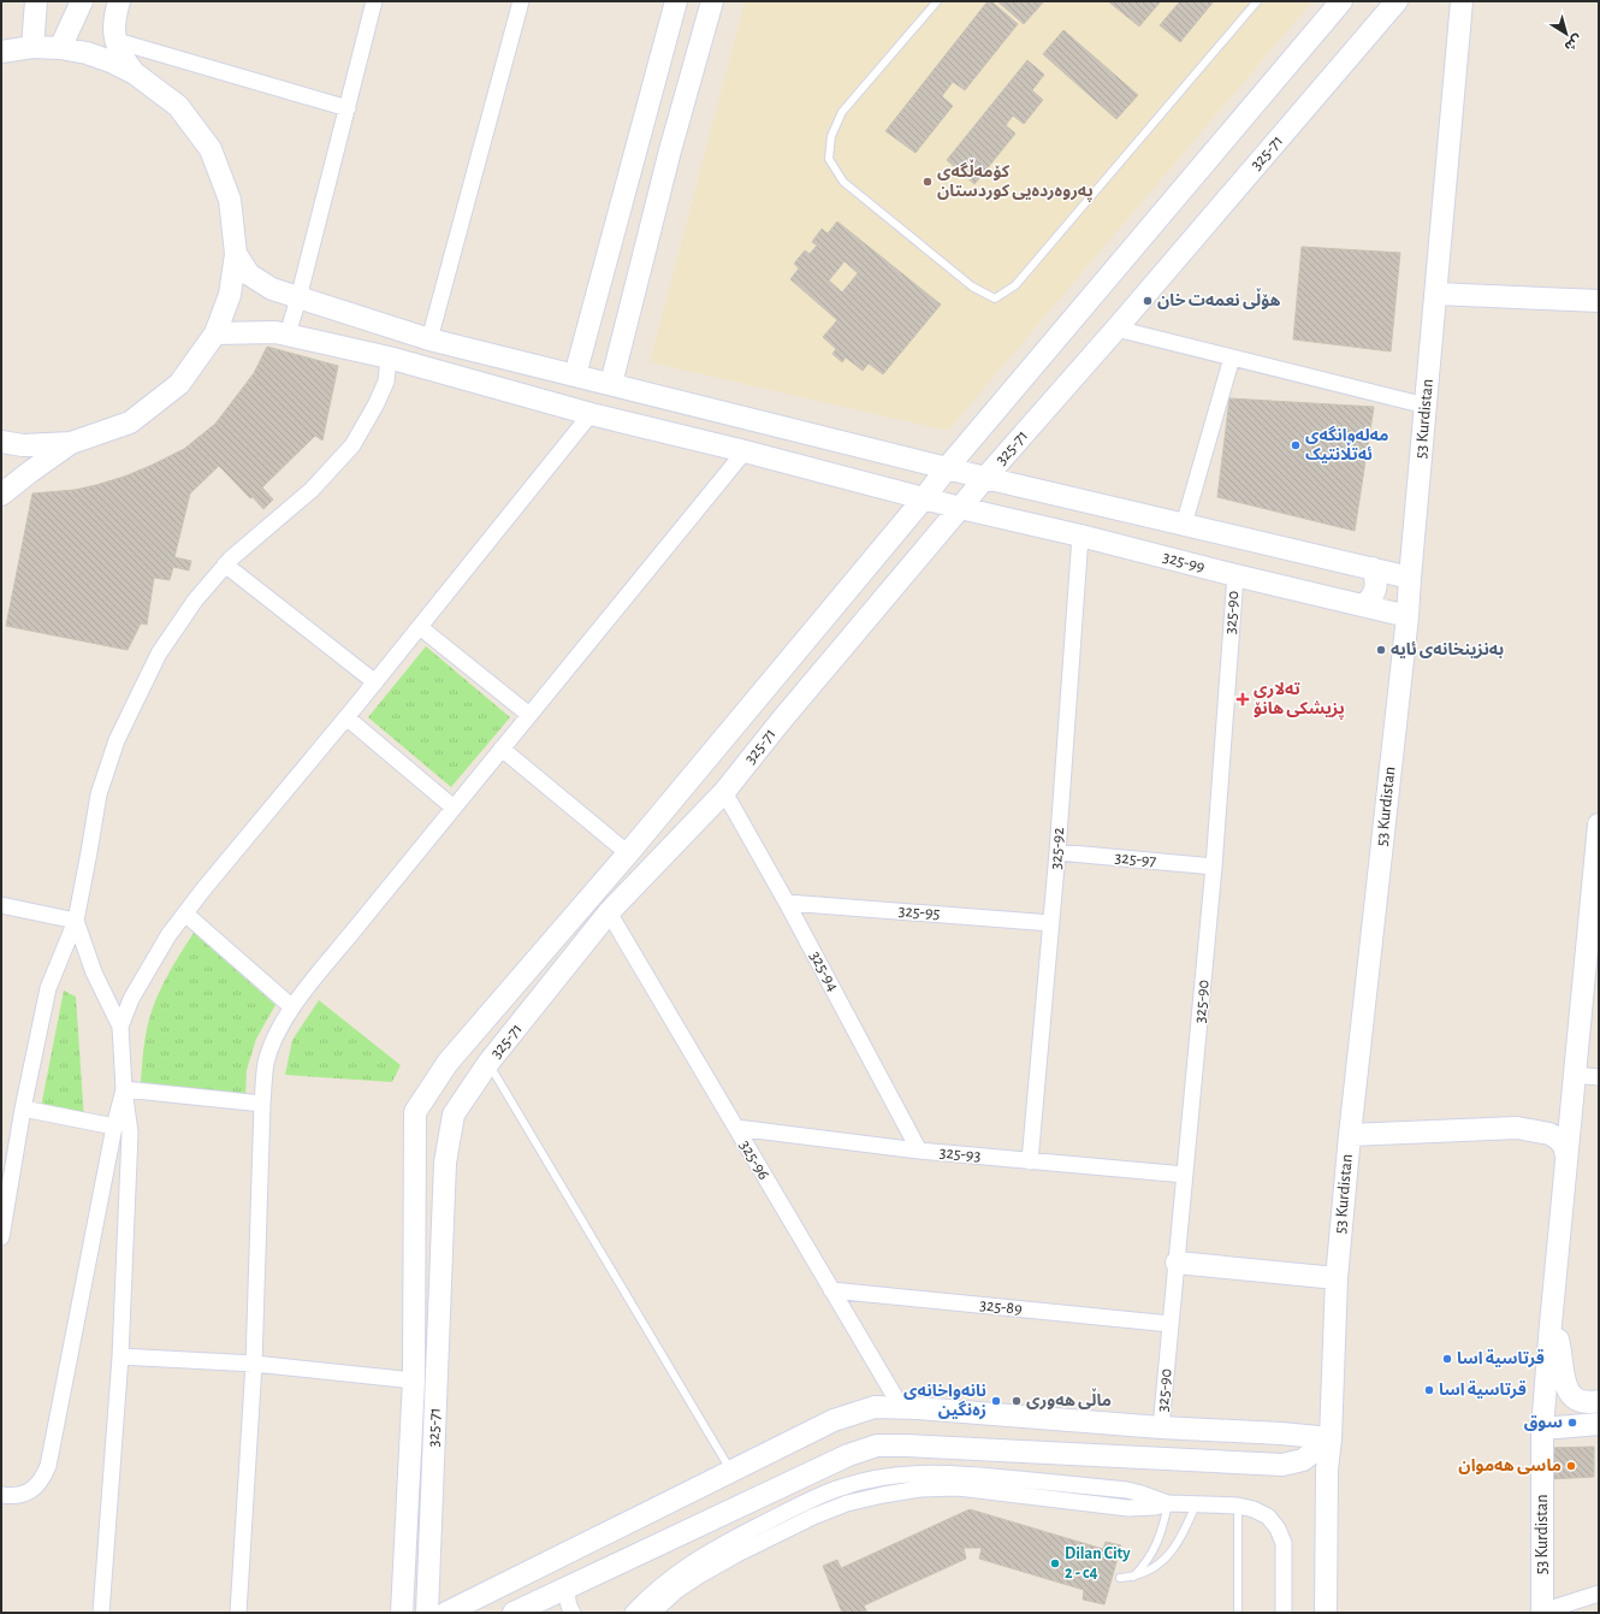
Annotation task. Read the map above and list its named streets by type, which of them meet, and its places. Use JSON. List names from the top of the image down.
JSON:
{
  "streets": {
    "street": [
      "325-71",
      "53 Kurdistan",
      "325-99",
      "325-90",
      "325-92",
      "325-97",
      "325-95",
      "325-94",
      "325-93",
      "325-96",
      "325-89"
    ]
  },
  "crossings": [
    ["325-71", "325-99"],
    ["325-71", "325-94"],
    ["325-71", "325-96"],
    ["53 Kurdistan", "325-99"],
    ["325-99", "325-90"],
    ["325-99", "325-92"],
    ["325-90", "325-97"],
    ["325-90", "325-93"],
    ["325-90", "325-89"],
    ["325-92", "325-97"],
    ["325-92", "325-95"],
    ["325-92", "325-93"],
    ["325-95", "325-94"],
    ["325-94", "325-93"],
    ["325-93", "325-96"],
    ["325-96", "325-89"]
  ],
  "places": {
    "other": [
      "كۆمەڵگەی پەروەردەیی كوردستان",
      "هۆڵی نعمەت خان",
      "مەلەوانگەی ئەتڵانتیک",
      "بەنزینخانەی ئایە",
      "قرتاسية اسا",
      "قرتاسیة اسا",
      "نانەواخانەی زەنگین",
      "ماڵی هەوری",
      "سوق",
      "ماسی هەموان",
      "Dilan City 2 - c4"
    ],
    "health": ["تەلاری پزیشکی هانۆ"]
  },
  "north": "bottom right"
}
